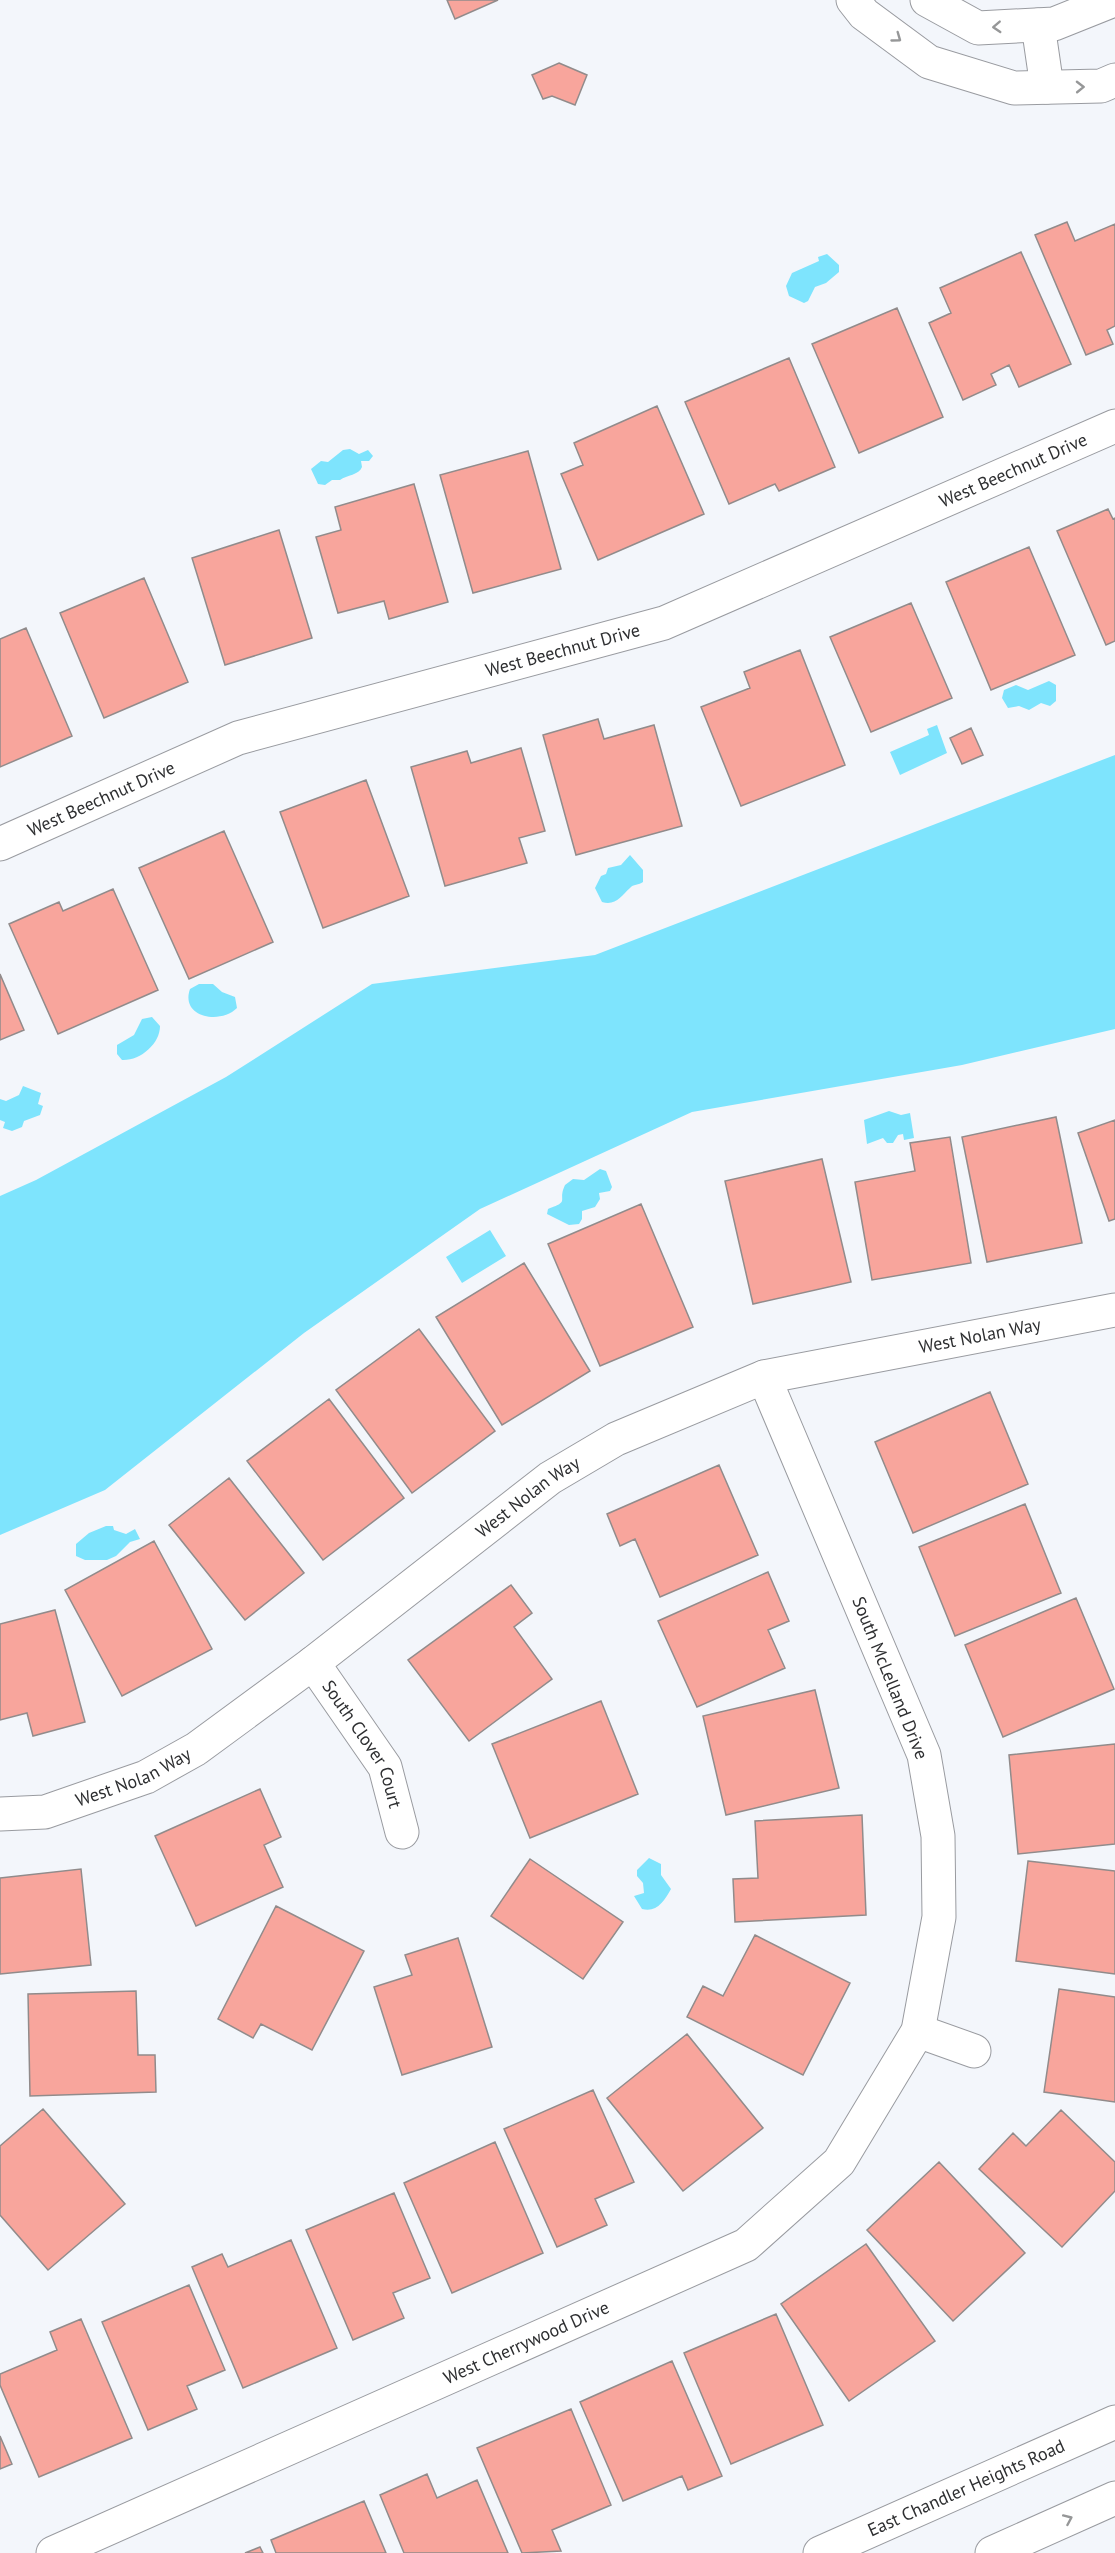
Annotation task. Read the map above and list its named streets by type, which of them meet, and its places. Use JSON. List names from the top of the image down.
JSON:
{
  "streets": {
    "street": [
      "West Beechnut Drive",
      "West Nolan Way",
      "South McLelland Drive",
      "South Clover Court",
      "West Cherrywood Drive",
      "East Chandler Heights Road"
    ]
  },
  "crossings": [
    ["West Nolan Way", "South McLelland Drive"],
    ["West Nolan Way", "South Clover Court"],
    ["South McLelland Drive", "West Cherrywood Drive"]
  ]
}
